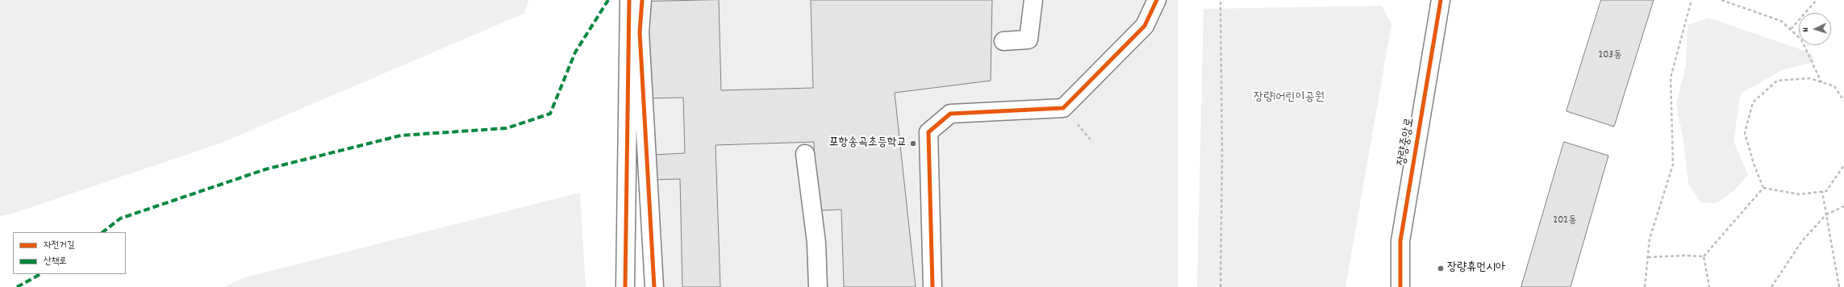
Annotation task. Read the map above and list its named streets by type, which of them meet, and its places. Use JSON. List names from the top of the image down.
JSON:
{
  "streets": {
    "street": ["장량중앙로"]
  },
  "parks": ["장량1어린이공원"],
  "places": ["포항송곡초등학교", "장량휴먼시아"],
  "house_numbers": ["203동", "202동"],
  "legend": ["자전거길", "산책로"],
  "north": "left"
}
